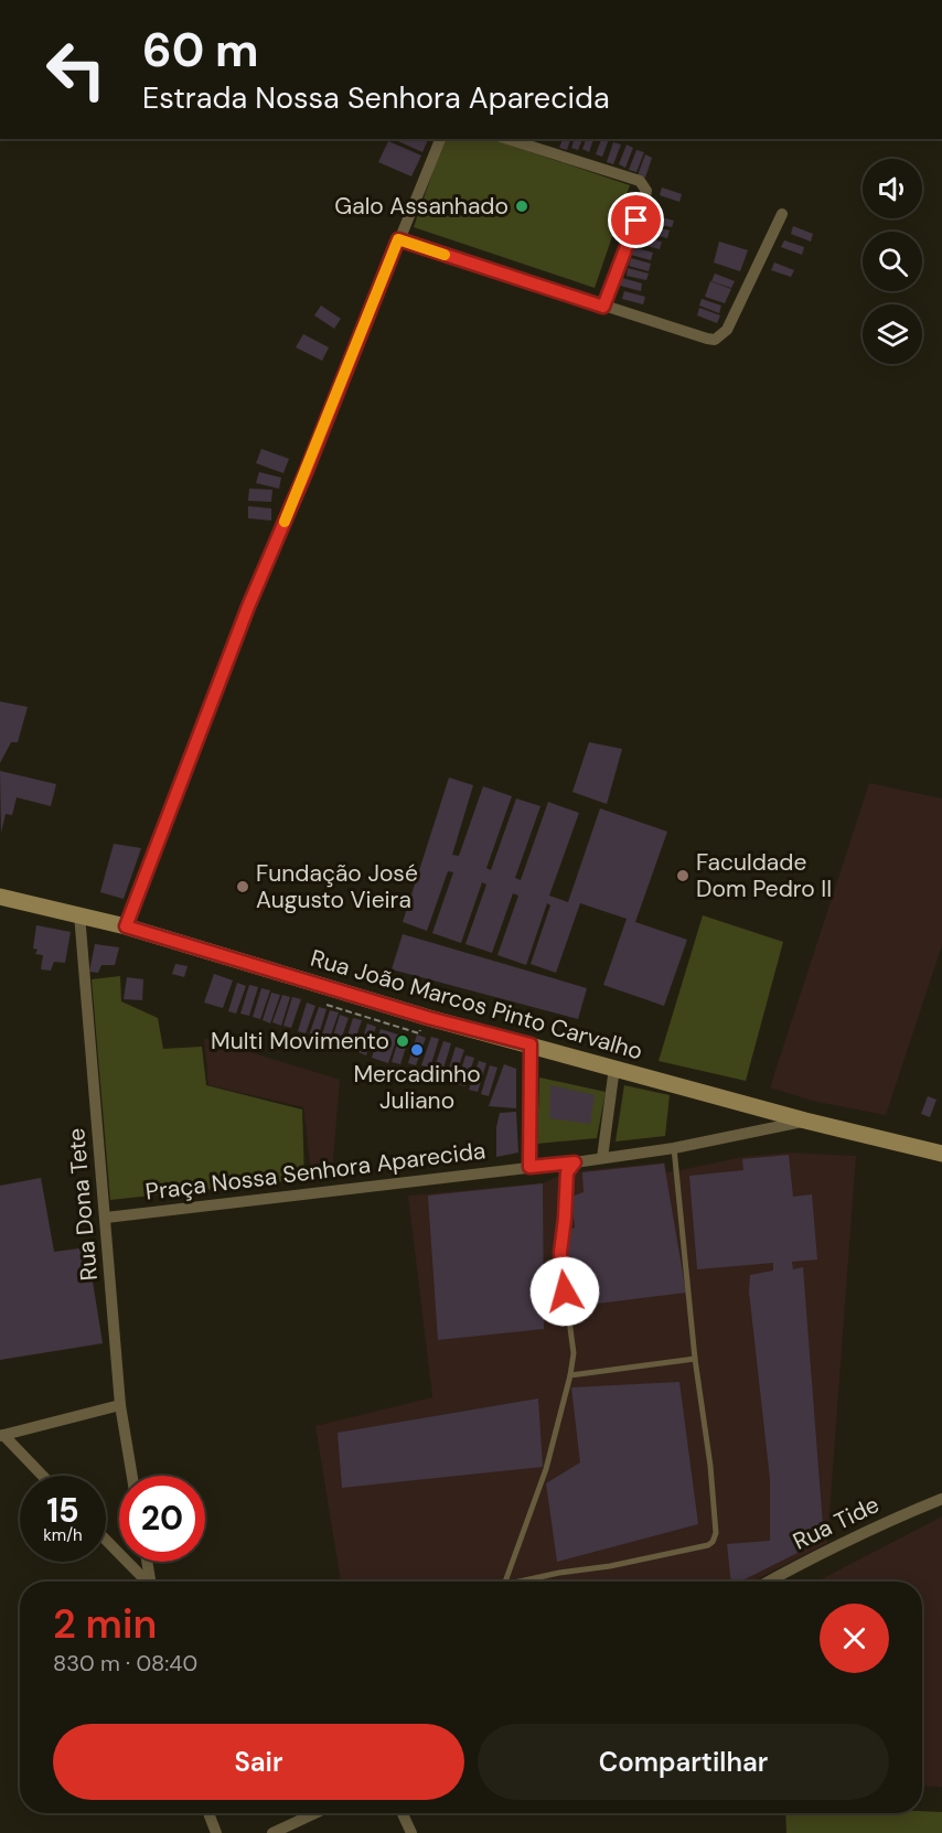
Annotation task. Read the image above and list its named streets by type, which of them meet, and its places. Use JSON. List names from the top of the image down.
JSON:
{
  "streets": {
    "main road": ["Rua João Marcos Pinto Carvalho"],
    "street": ["Praça Nossa Senhora Aparecida", "Rua Dona Tete", "Rua Tide"]
  },
  "crossings": [
    ["Rua João Marcos Pinto Carvalho", "Praça Nossa Senhora Aparecida"],
    ["Rua João Marcos Pinto Carvalho", "Rua Dona Tete"],
    ["Praça Nossa Senhora Aparecida", "Rua Dona Tete"]
  ],
  "places": [
    "Galo Assanhado",
    "Faculdade Dom Pedro II",
    "Fundação José Augusto Vieira",
    "Multi Movimento",
    "Mercadinho Juliano"
  ],
  "page": {
    "turn": ["60 m", "Estrada Nossa Senhora Aparecida"],
    "speed": "15 km/h",
    "limit": "20",
    "heading": ["2 min", "830 m · 08:40"],
    "buttons": ["Sair", "Compartilhar"]
  }
}
